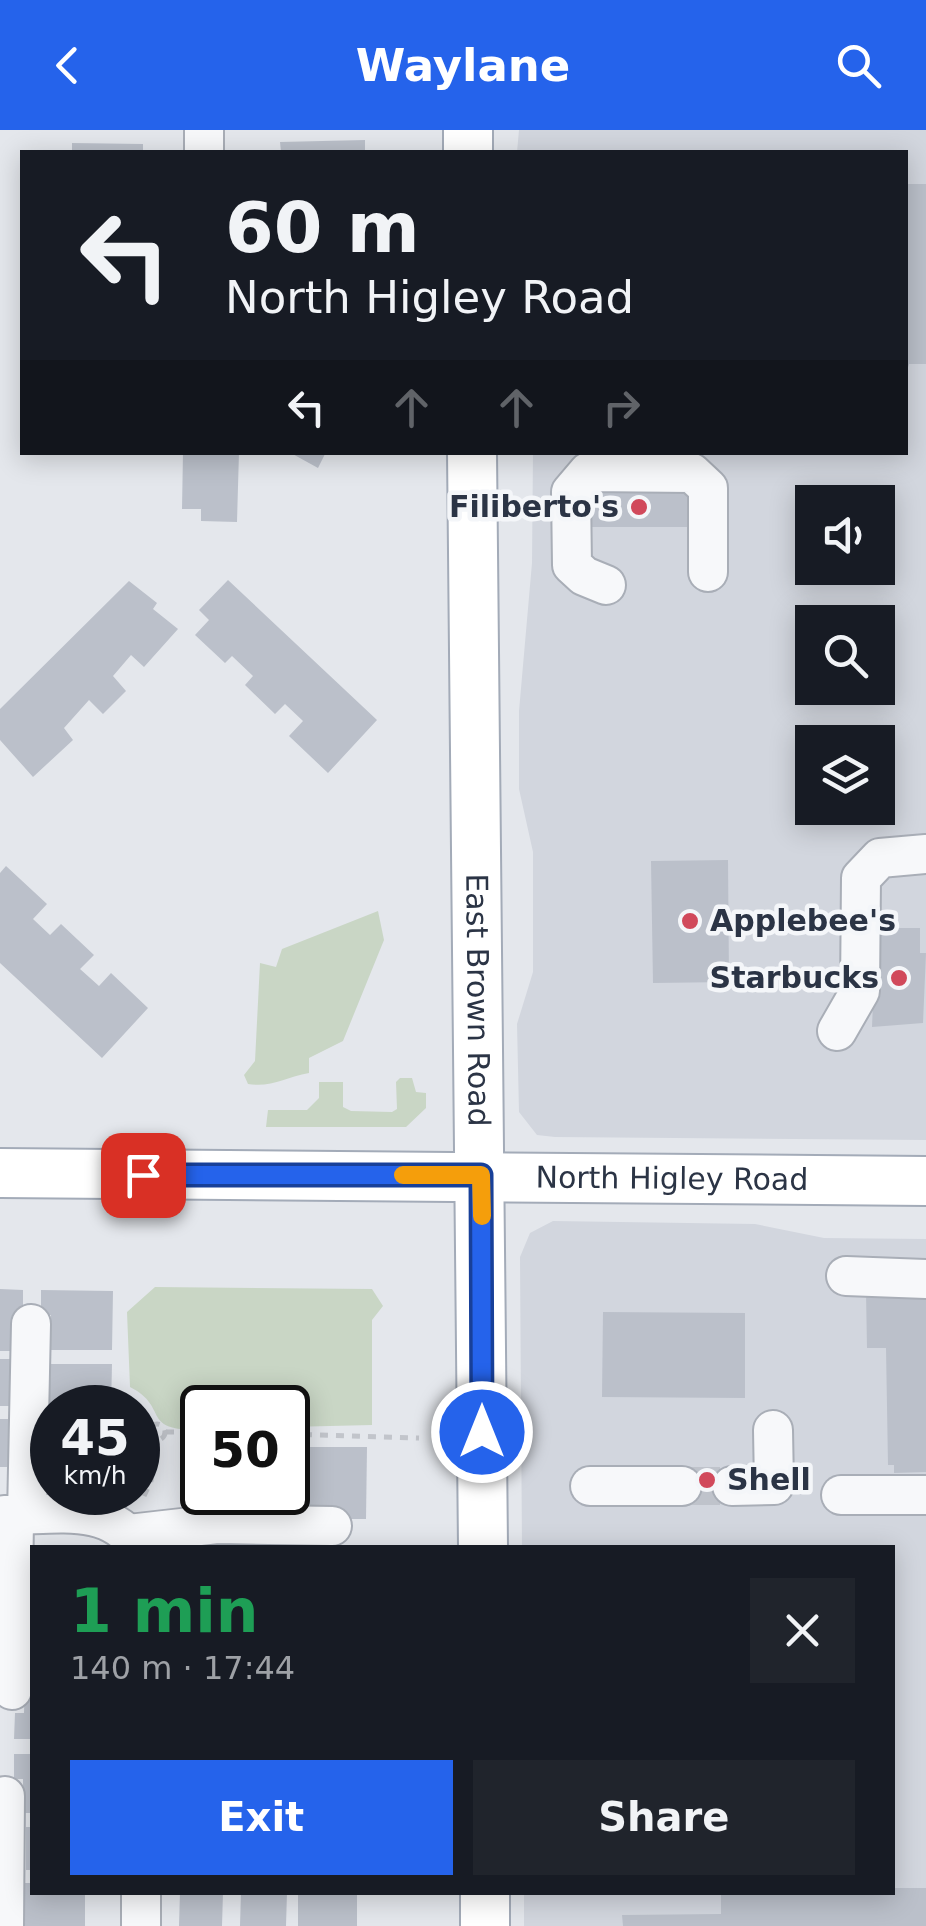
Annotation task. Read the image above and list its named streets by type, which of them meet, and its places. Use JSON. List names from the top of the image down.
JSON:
{
  "streets": {
    "main road": ["East Brown Road", "North Higley Road"]
  },
  "crossings": [
    ["East Brown Road", "North Higley Road"]
  ],
  "places": [
    "Filiberto's",
    "Applebee's",
    "Starbucks",
    "Shell"
  ],
  "page": {
    "header": "Waylane",
    "turn": ["60 m", "North Higley Road"],
    "speed": "45 km/h",
    "limit": "50",
    "heading": ["1 min", "140 m · 17:44"],
    "buttons": ["Exit", "Share"]
  }
}
